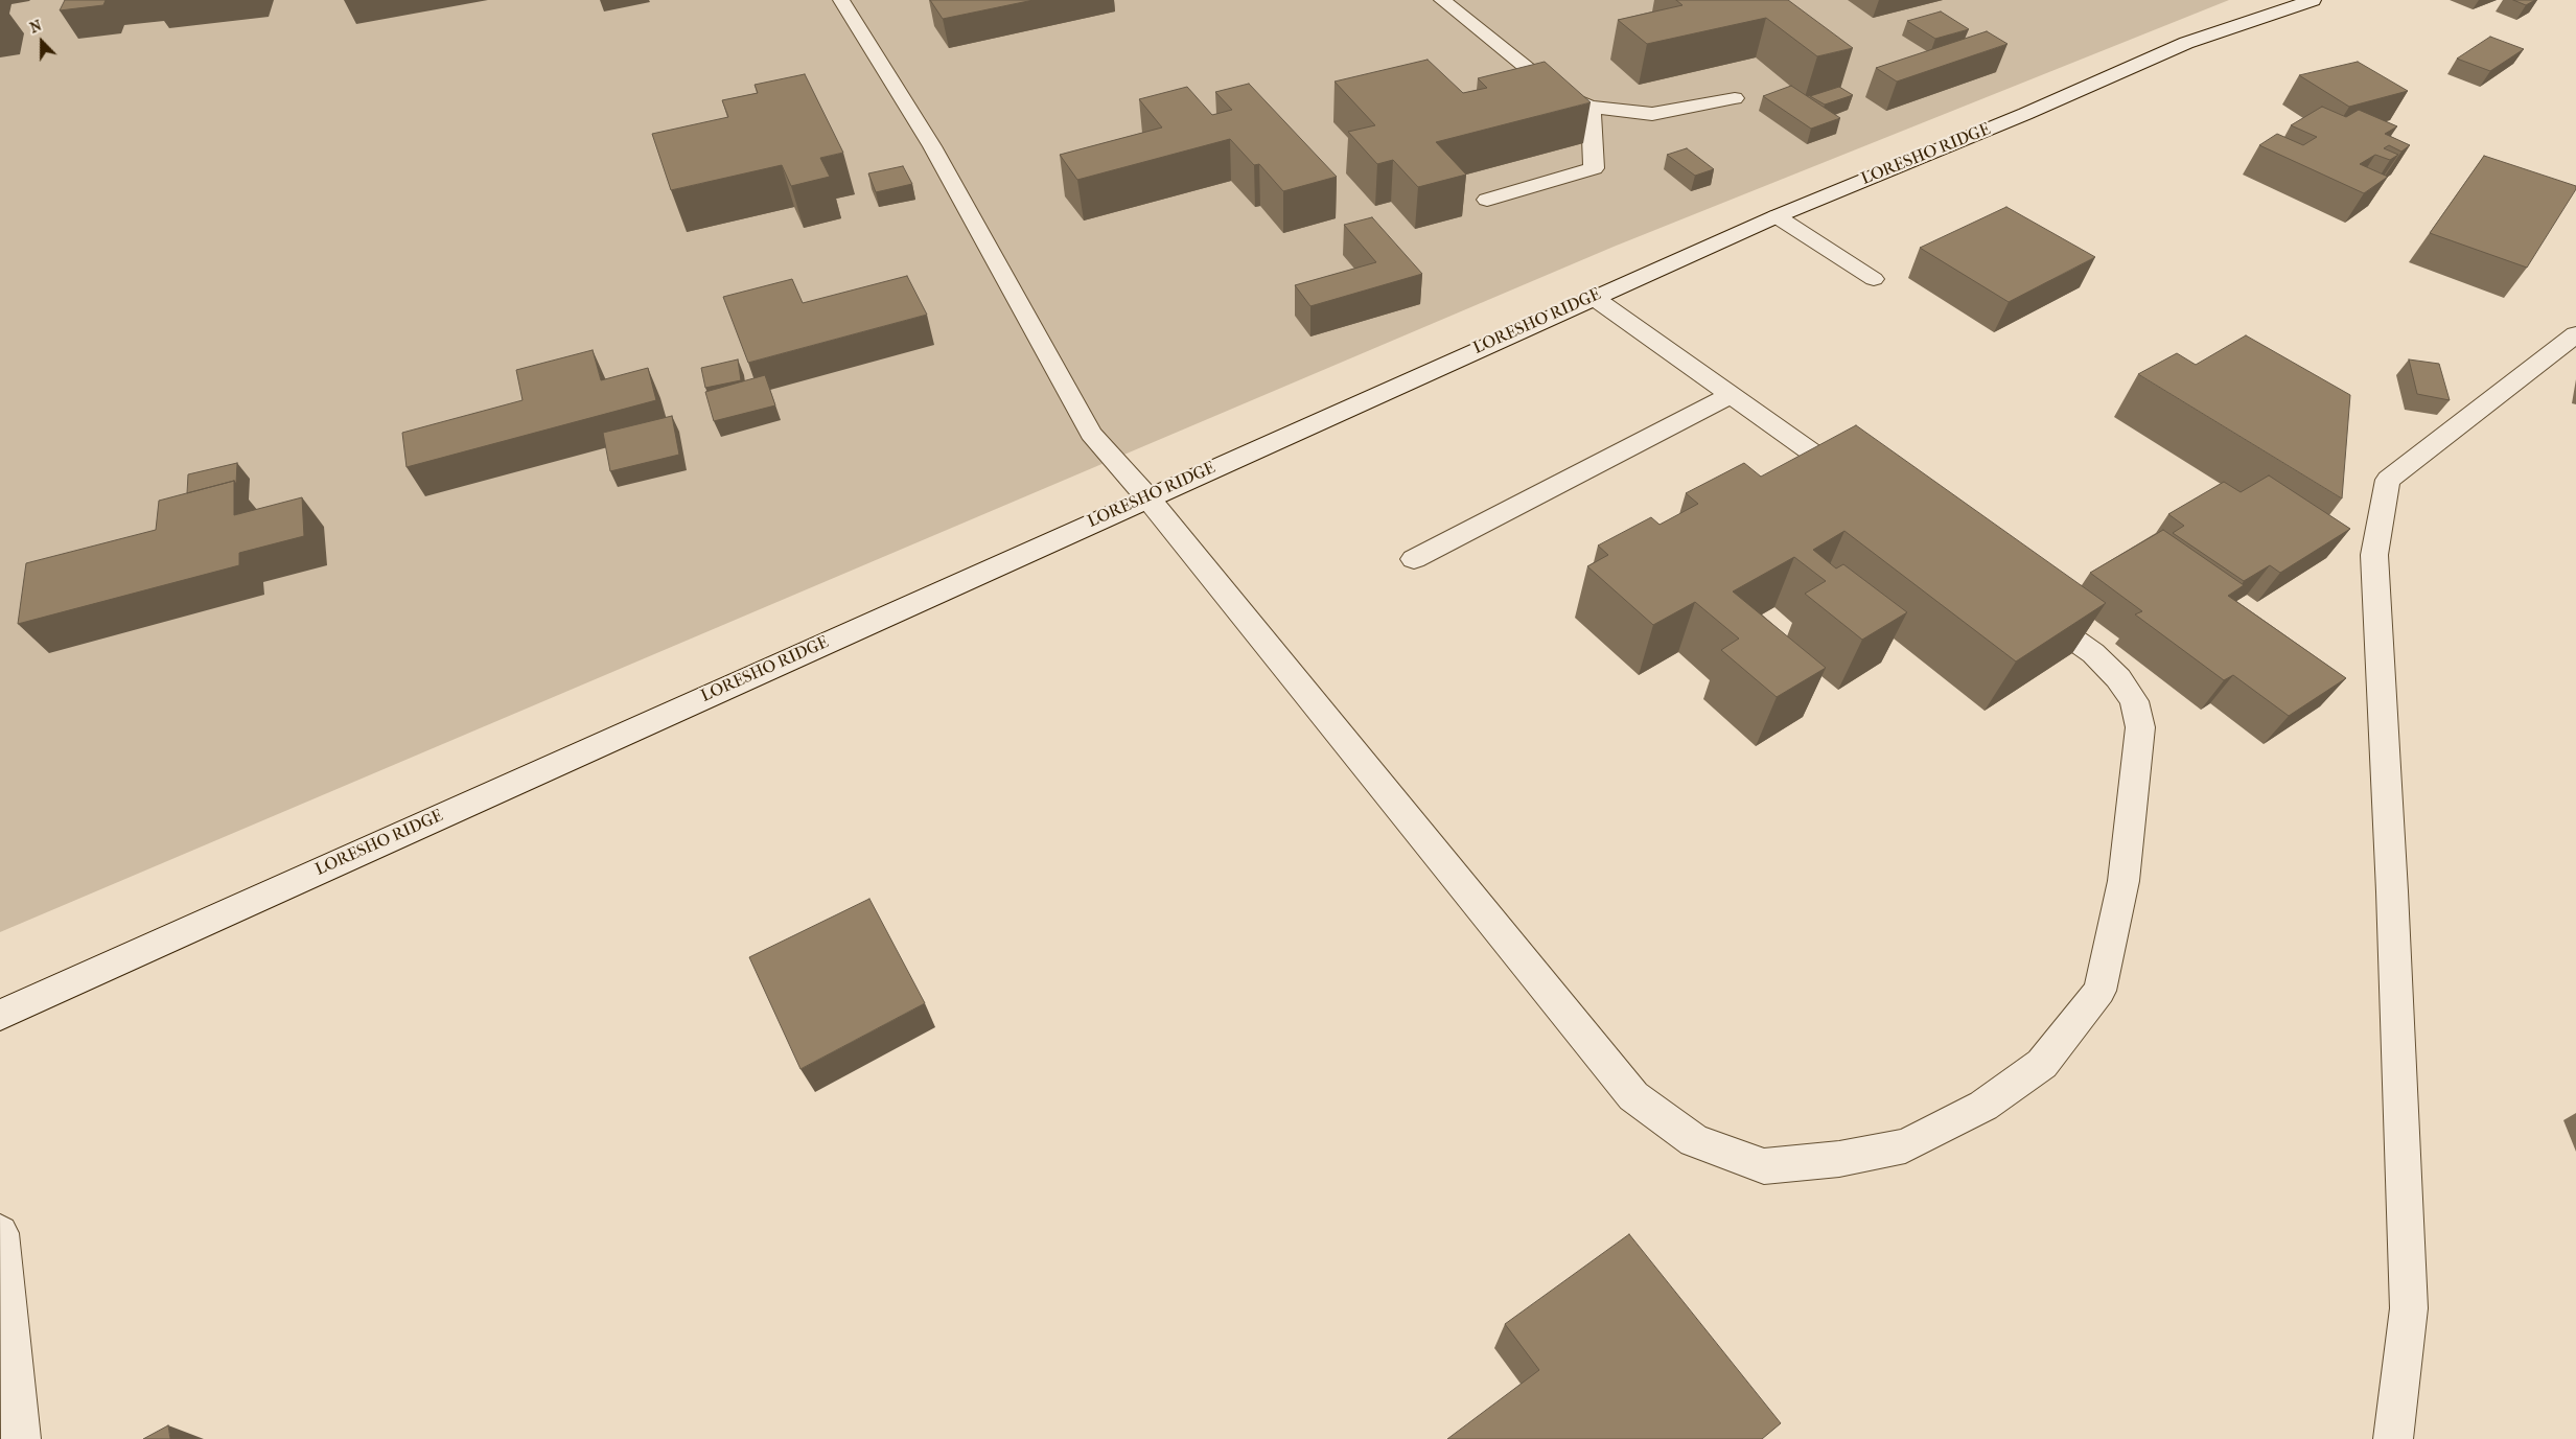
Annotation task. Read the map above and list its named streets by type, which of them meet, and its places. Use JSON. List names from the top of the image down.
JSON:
{
  "streets": {
    "main road": ["LORESHO RIDGE"]
  },
  "north": "top"
}
